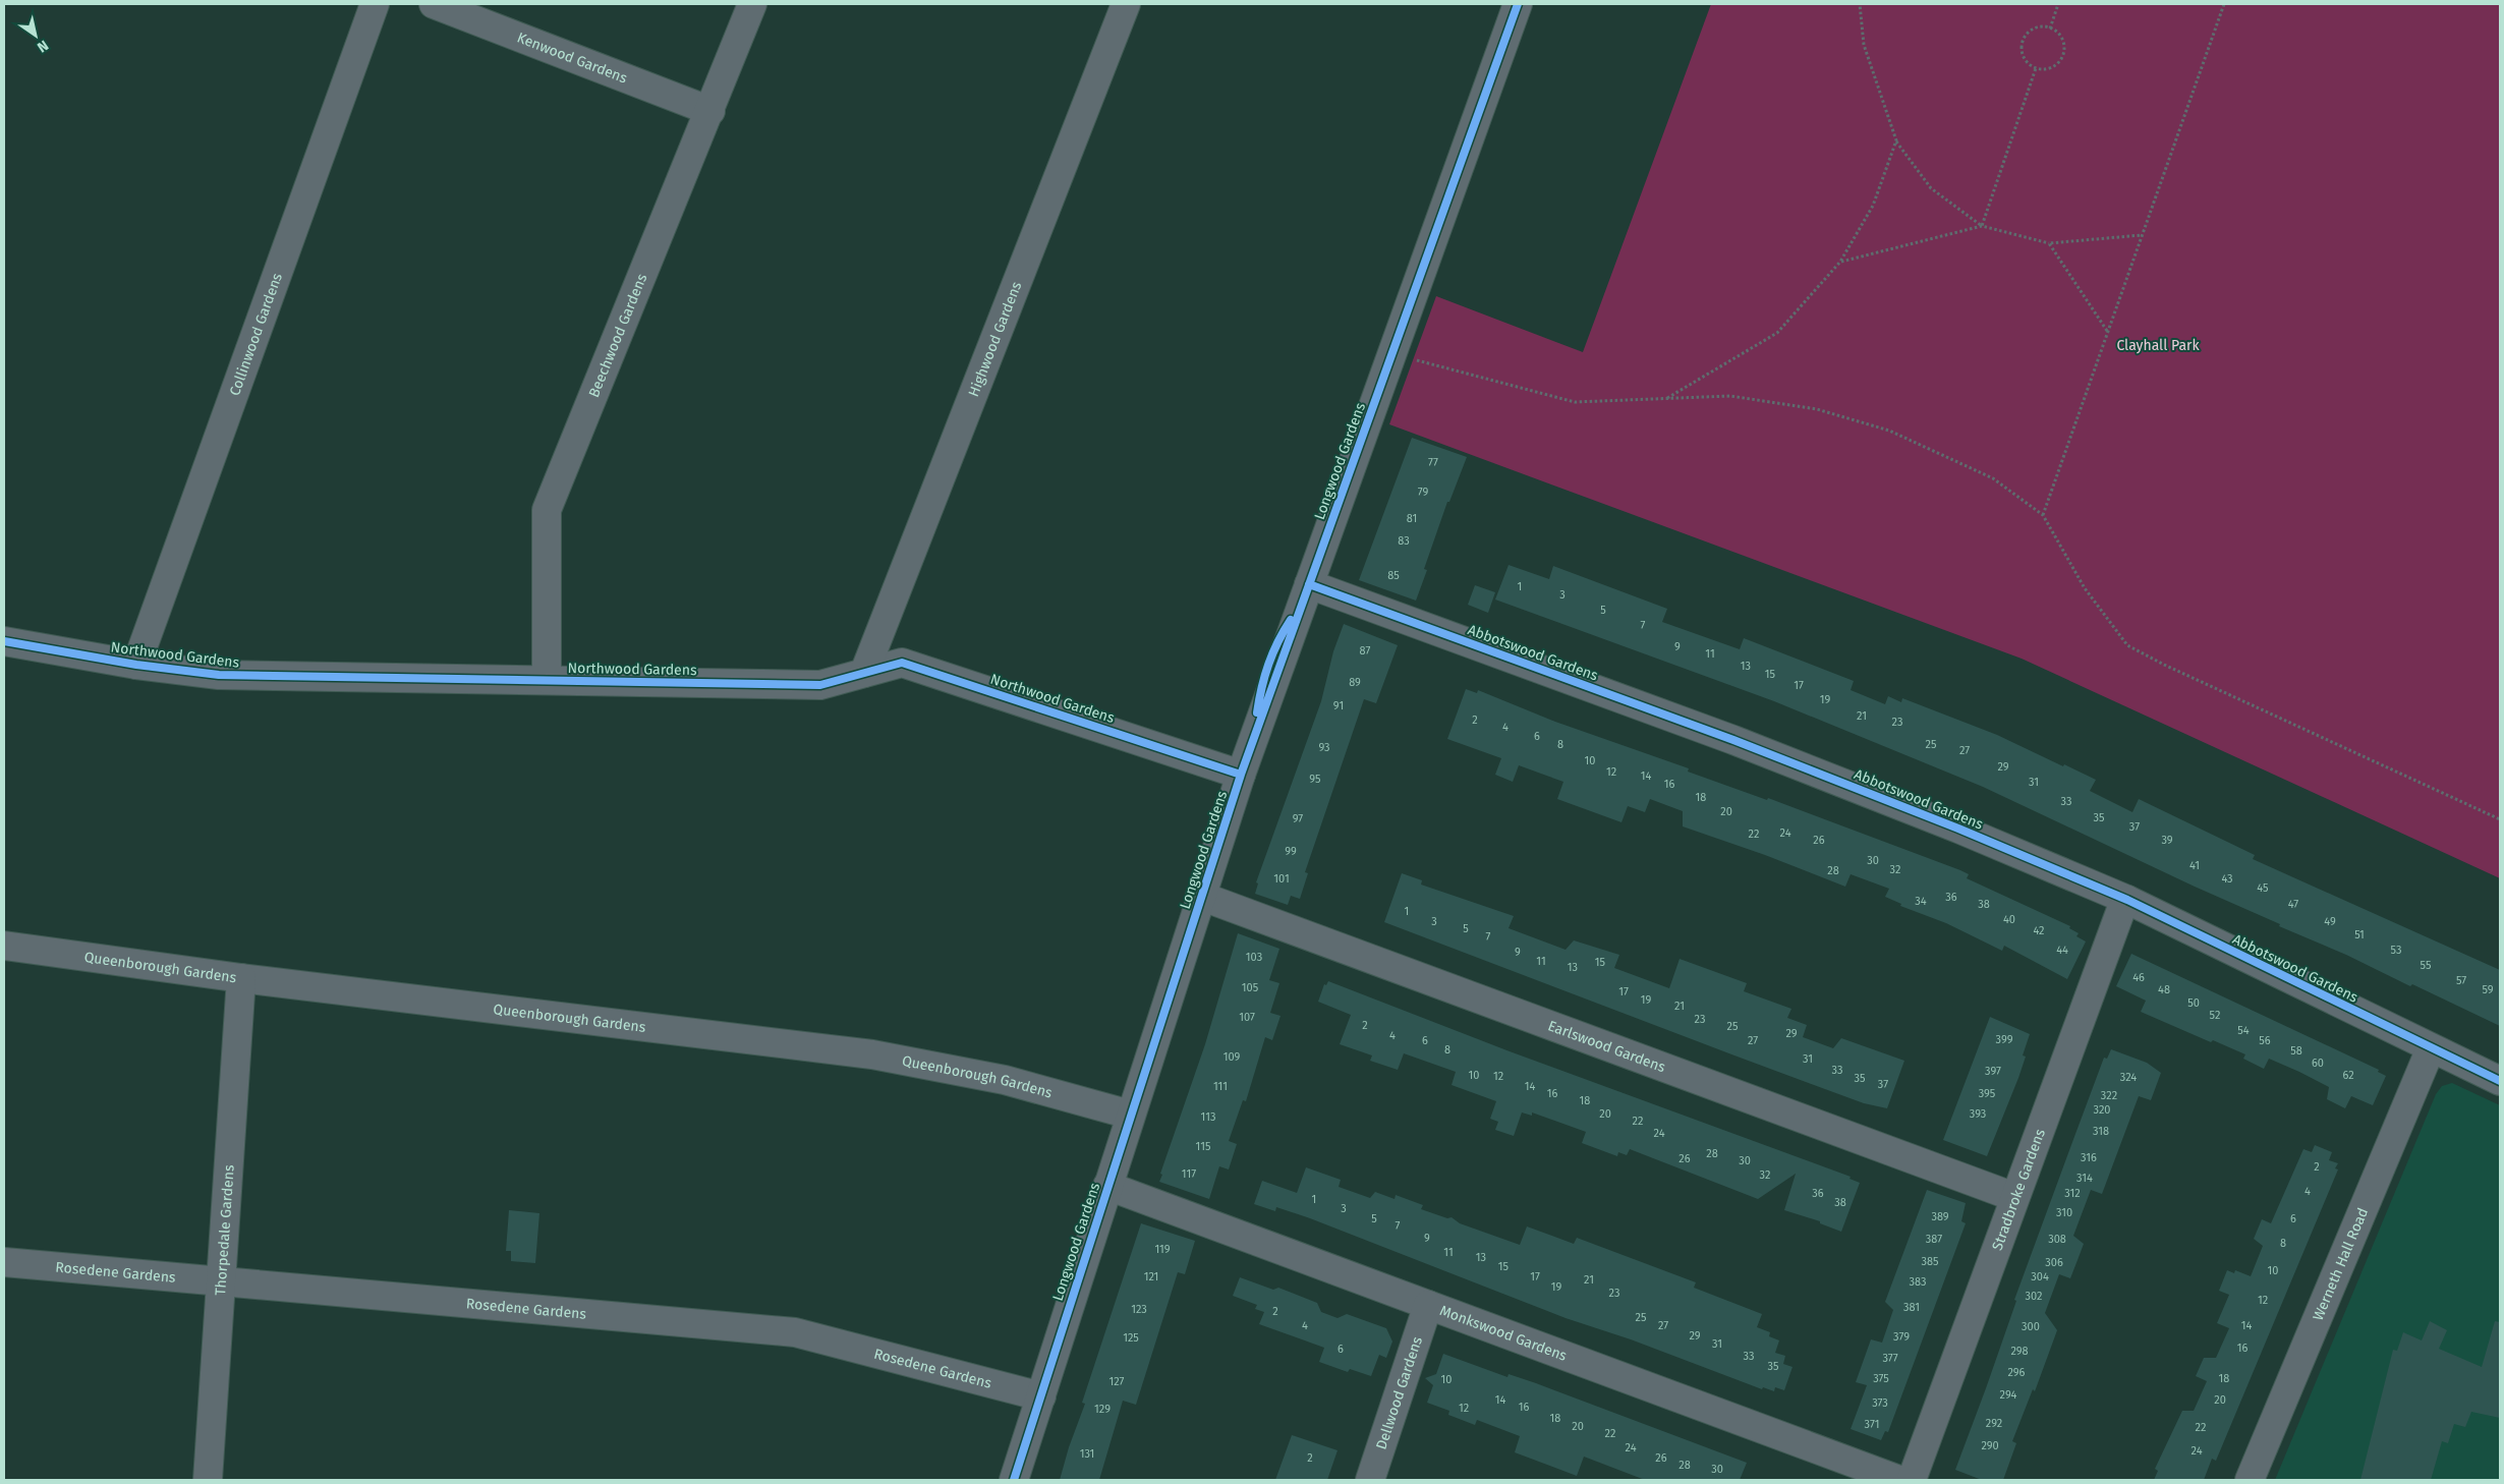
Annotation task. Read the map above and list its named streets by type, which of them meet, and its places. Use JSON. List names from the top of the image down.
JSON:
{
  "streets": {
    "street": [
      "Kenwood Gardens",
      "Collinwood Gardens",
      "Beechwood Gardens",
      "Highwood Gardens",
      "Longwood Gardens",
      "Abbotswood Gardens",
      "Northwood Gardens",
      "Queenborough Gardens",
      "Earlswood Gardens",
      "Stradbroke Gardens",
      "Thorpedale Gardens",
      "Werneth Hall Road",
      "Rosedene Gardens",
      "Monkswood Gardens",
      "Dellwood Gardens"
    ]
  },
  "crossings": [
    ["Kenwood Gardens", "Beechwood Gardens"],
    ["Collinwood Gardens", "Northwood Gardens"],
    ["Beechwood Gardens", "Northwood Gardens"],
    ["Highwood Gardens", "Northwood Gardens"],
    ["Longwood Gardens", "Abbotswood Gardens"],
    ["Longwood Gardens", "Northwood Gardens"],
    ["Longwood Gardens", "Queenborough Gardens"],
    ["Longwood Gardens", "Earlswood Gardens"],
    ["Longwood Gardens", "Rosedene Gardens"],
    ["Longwood Gardens", "Monkswood Gardens"],
    ["Abbotswood Gardens", "Stradbroke Gardens"],
    ["Abbotswood Gardens", "Werneth Hall Road"],
    ["Queenborough Gardens", "Thorpedale Gardens"],
    ["Earlswood Gardens", "Stradbroke Gardens"],
    ["Thorpedale Gardens", "Rosedene Gardens"],
    ["Monkswood Gardens", "Dellwood Gardens"]
  ],
  "parks": ["Clayhall Park"],
  "house_numbers": [
    "77",
    "79",
    "81",
    "83",
    "85",
    "1",
    "3",
    "5",
    "7",
    "9",
    "87",
    "11",
    "13",
    "15",
    "89",
    "17",
    "19",
    "91",
    "21",
    "2",
    "23",
    "4",
    "6",
    "8",
    "25",
    "93",
    "27",
    "10",
    "29",
    "12",
    "14",
    "95",
    "31",
    "16",
    "18",
    "33",
    "20",
    "35",
    "97",
    "37",
    "24",
    "22",
    "26",
    "39",
    "99",
    "30",
    "41",
    "32",
    "28",
    "101",
    "43",
    "45",
    "36",
    "34",
    "38",
    "47",
    "1",
    "40",
    "3",
    "49",
    "5",
    "42",
    "51",
    "7",
    "44",
    "53",
    "9",
    "103",
    "11",
    "15",
    "55",
    "13",
    "46",
    "57",
    "105",
    "48",
    "59",
    "17",
    "19",
    "50",
    "21",
    "52",
    "107",
    "23",
    "2",
    "25",
    "54",
    "29",
    "4",
    "399",
    "6",
    "27",
    "56",
    "8",
    "58",
    "109",
    "31",
    "60",
    "33",
    "397",
    "10",
    "62",
    "12",
    "324",
    "35",
    "37",
    "111",
    "14",
    "16",
    "395",
    "322",
    "18",
    "320",
    "20",
    "393",
    "113",
    "22",
    "318",
    "24",
    "115",
    "28",
    "316",
    "26",
    "30",
    "2",
    "117",
    "32",
    "314",
    "4",
    "36",
    "312",
    "1",
    "38",
    "3",
    "310",
    "389",
    "5",
    "6",
    "7",
    "9",
    "387",
    "308",
    "8",
    "119",
    "11",
    "13",
    "385",
    "306",
    "15",
    "10",
    "121",
    "17",
    "304",
    "21",
    "383",
    "19",
    "23",
    "302",
    "12",
    "381",
    "123",
    "2",
    "25",
    "4",
    "27",
    "14",
    "300",
    "29",
    "379",
    "125",
    "31",
    "16",
    "6",
    "298",
    "33",
    "377",
    "35",
    "296",
    "375",
    "18",
    "10",
    "127",
    "294",
    "14",
    "20",
    "373",
    "16",
    "12",
    "129",
    "18",
    "292",
    "371",
    "20",
    "22",
    "22",
    "290",
    "24",
    "24",
    "131",
    "2",
    "26",
    "28",
    "30"
  ],
  "north": "bottom right"
}
